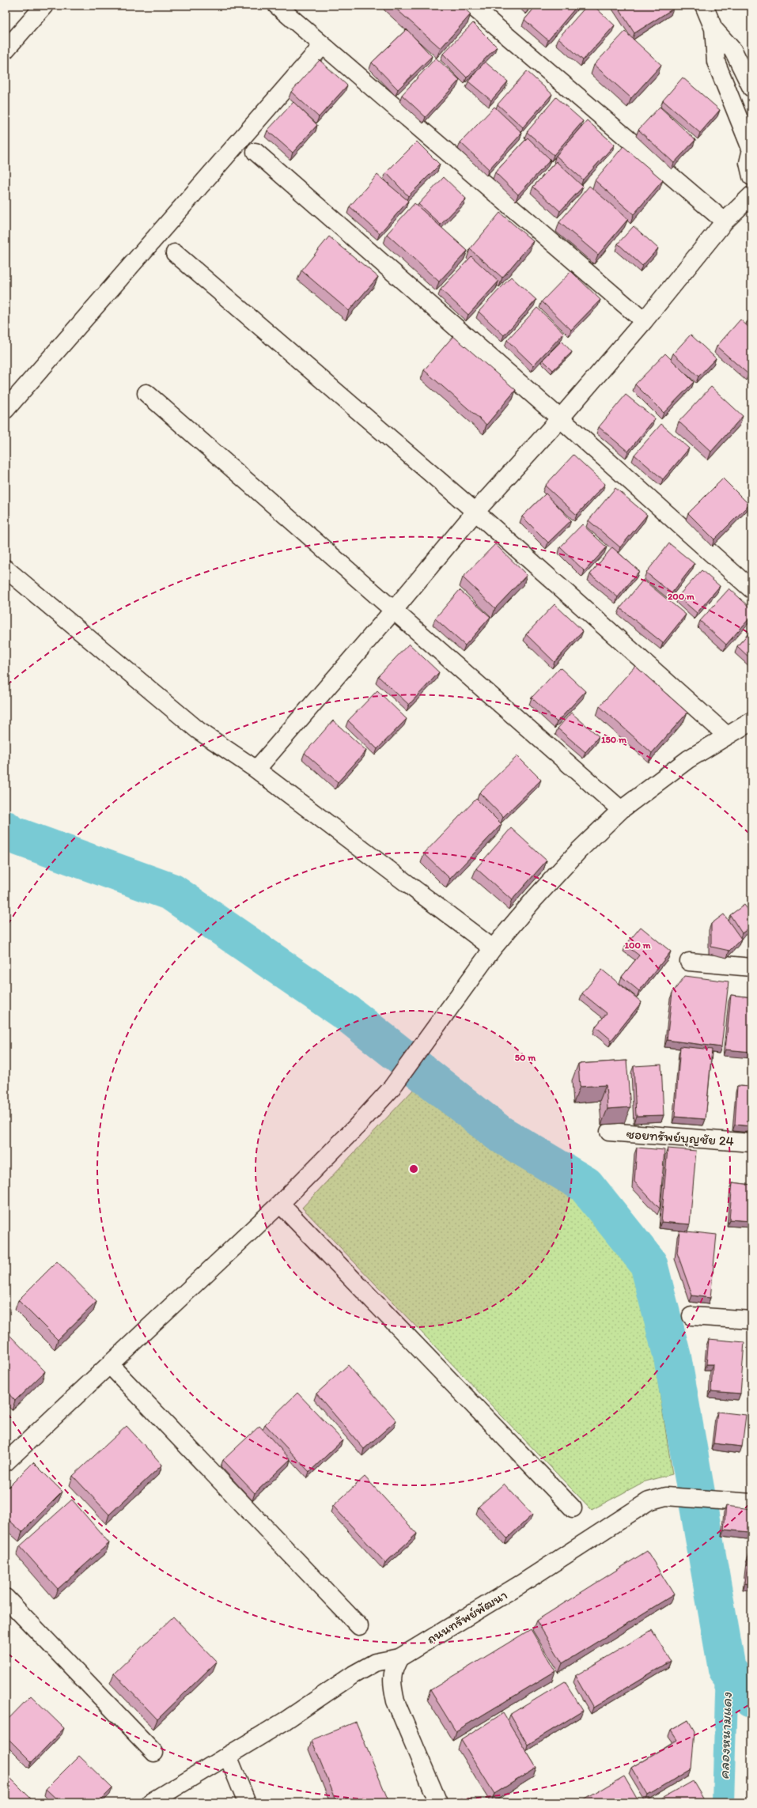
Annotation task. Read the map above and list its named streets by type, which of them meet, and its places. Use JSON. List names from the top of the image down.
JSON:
{
  "streets": {
    "street": ["ซอยทรัพย์บุญชัย 24", "ถนนทรัพย์พัฒนา"]
  },
  "water": ["คลองหนามแดง"],
  "rings": [
    "200 m",
    "150 m",
    "100 m",
    "50 m"
  ]
}
